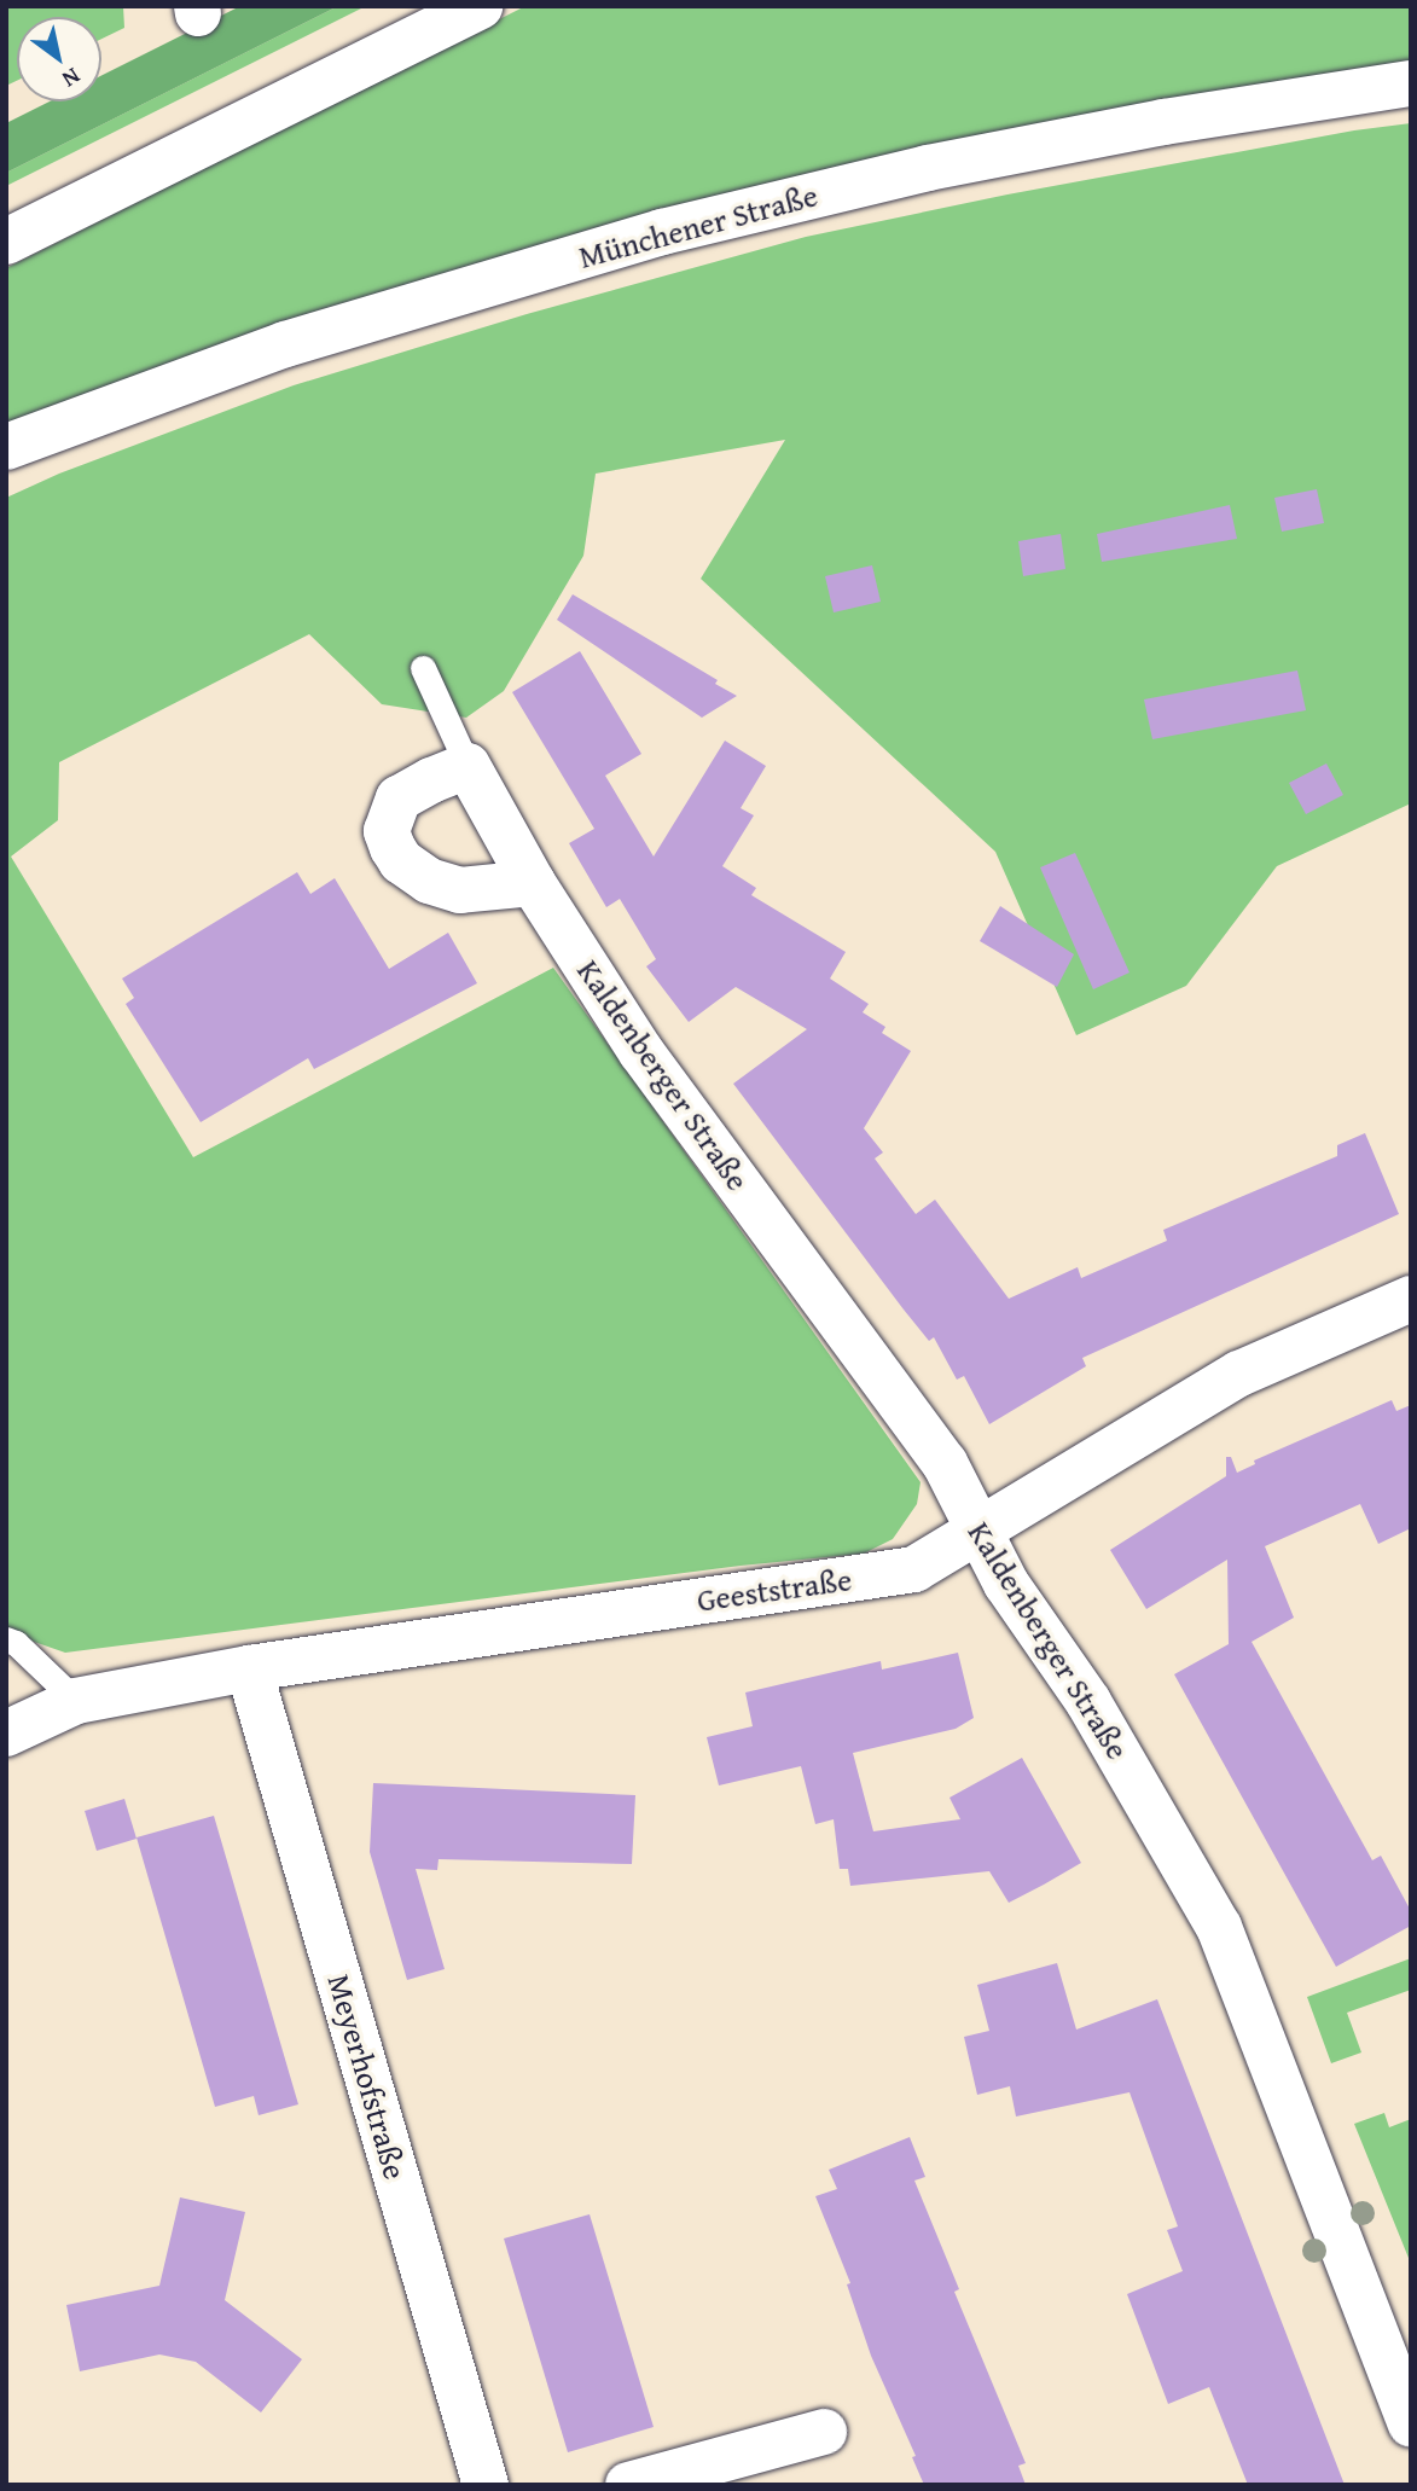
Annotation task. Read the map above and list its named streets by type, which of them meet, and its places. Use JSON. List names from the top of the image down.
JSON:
{
  "streets": {
    "main road": [
      "Münchener Straße",
      "Kaldenberger Straße",
      "Geeststraße",
      "Meyerhofstraße"
    ]
  },
  "crossings": [
    ["Kaldenberger Straße", "Geeststraße"],
    ["Geeststraße", "Meyerhofstraße"]
  ],
  "north": "bottom right"
}
